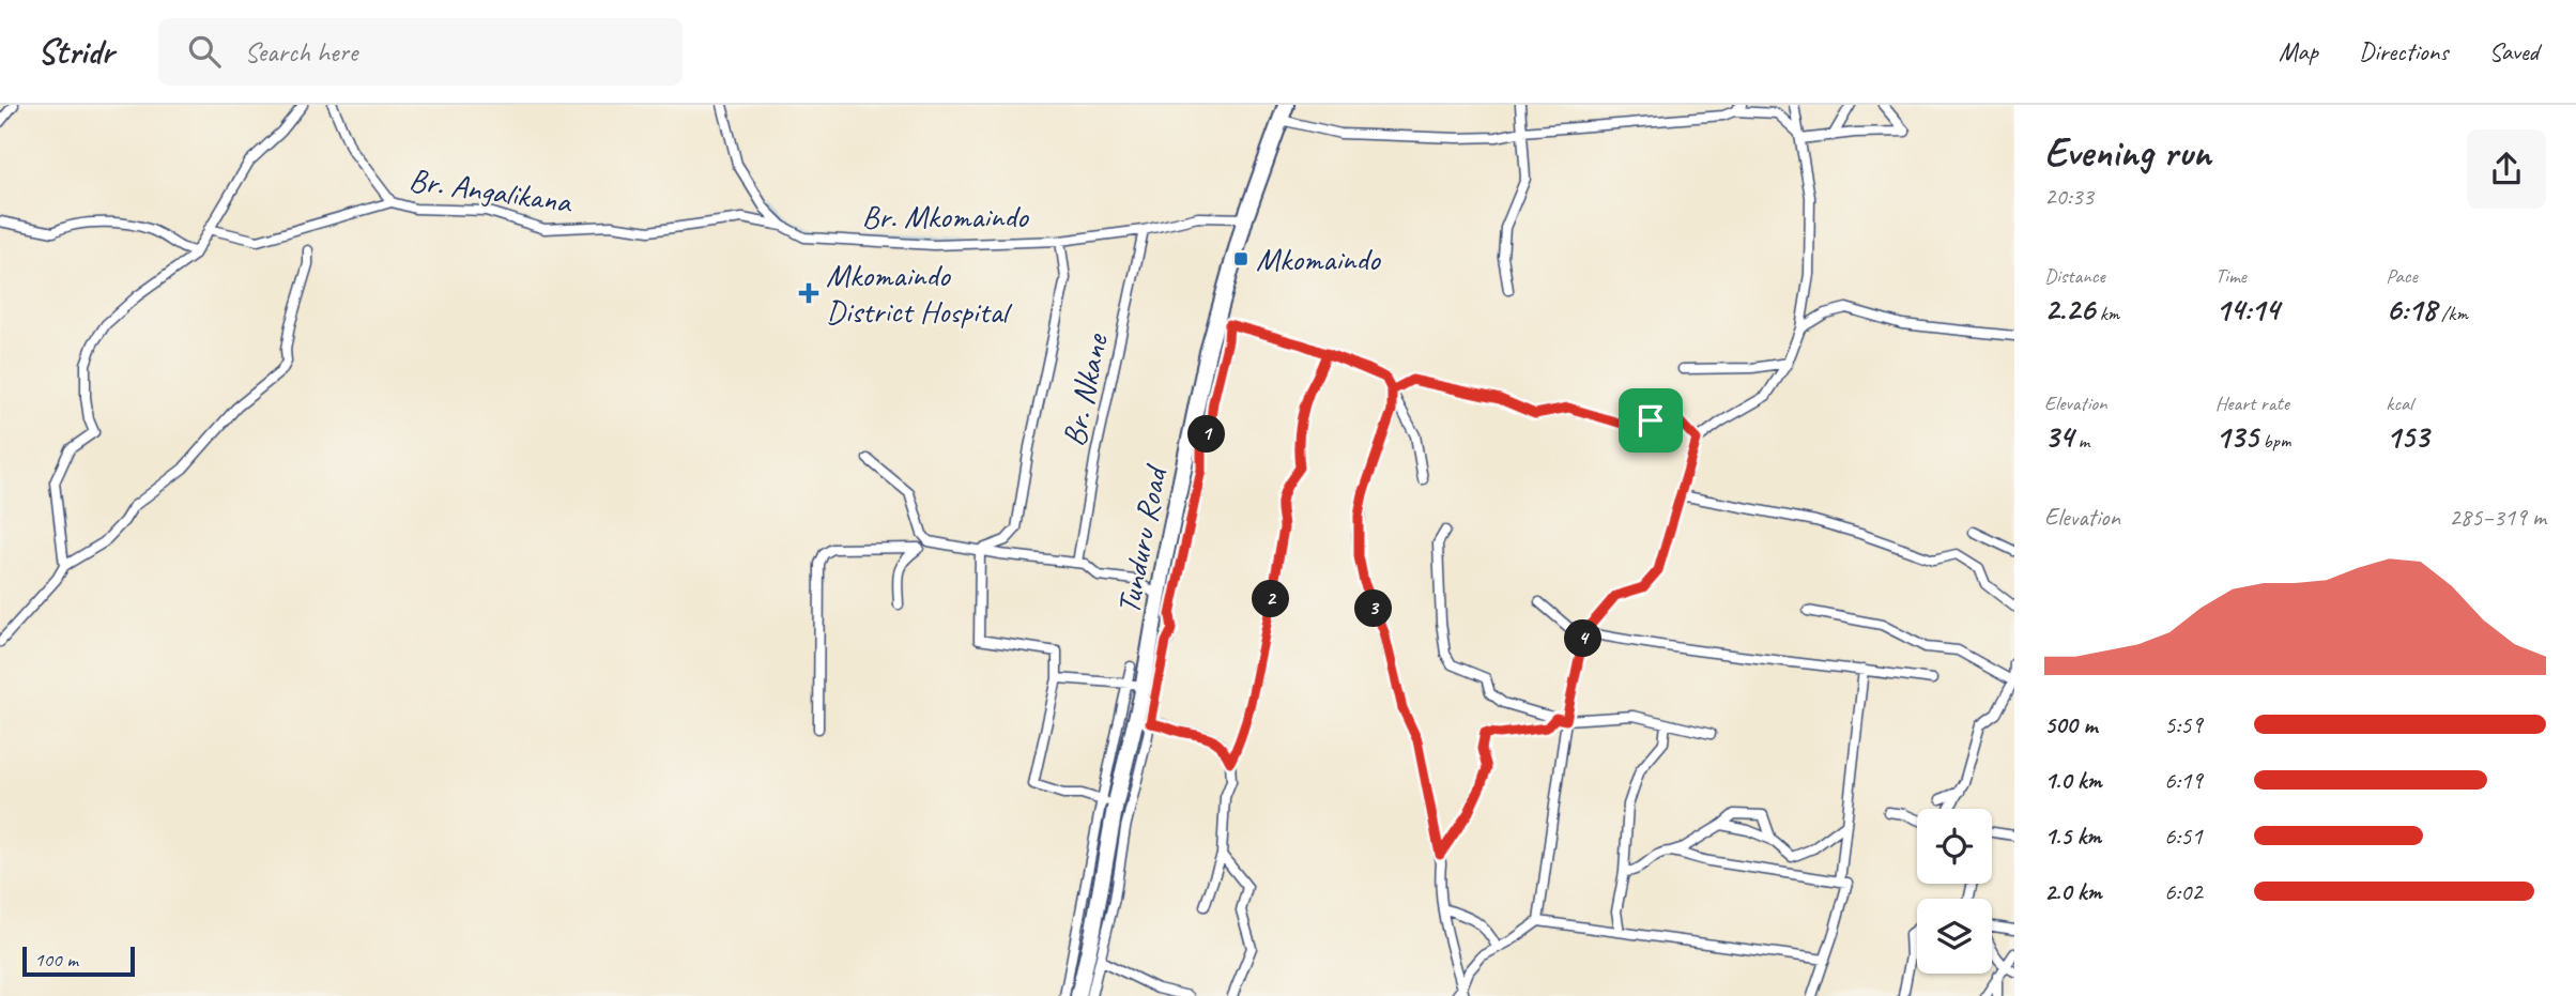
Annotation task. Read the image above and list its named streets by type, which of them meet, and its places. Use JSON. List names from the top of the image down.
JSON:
{
  "streets": {
    "highway": ["Tunduru Road"],
    "street": ["Br. Angalikana", "Br. Mkomaindo", "Br. Nkane"]
  },
  "crossings": [
    ["Br. Angalikana", "Br. Mkomaindo"],
    ["Br. Mkomaindo", "Br. Nkane"],
    ["Br. Mkomaindo", "Tunduru Road"]
  ],
  "places": {
    "transit": ["Mkomaindo"],
    "health": ["Mkomaindo District Hospital"]
  },
  "scale_bar": "100 m",
  "page": {
    "header": "Stridr",
    "search": "Search here",
    "nav": ["Map", "Directions", "Saved"],
    "heading": ["Evening run", "20:33"],
    "stats": [
      ["Distance", "2.26 km"],
      ["Time", "14:14"],
      ["Pace", "6:18 /km"],
      ["Elevation", "34 m"],
      ["Heart rate", "135 bpm"],
      ["kcal", "153"]
    ],
    "pins": [
      "1",
      "2",
      "3",
      "4"
    ],
    "chart": ["Elevation", "285–319 m"],
    "list": [
      {
        "name": "500 m",
        "note": "5:59"
      },
      {
        "name": "1.0 km",
        "note": "6:19"
      },
      {
        "name": "1.5 km",
        "note": "6:51"
      },
      {
        "name": "2.0 km",
        "note": "6:02"
      }
    ],
    "scale": "100 m"
  }
}
